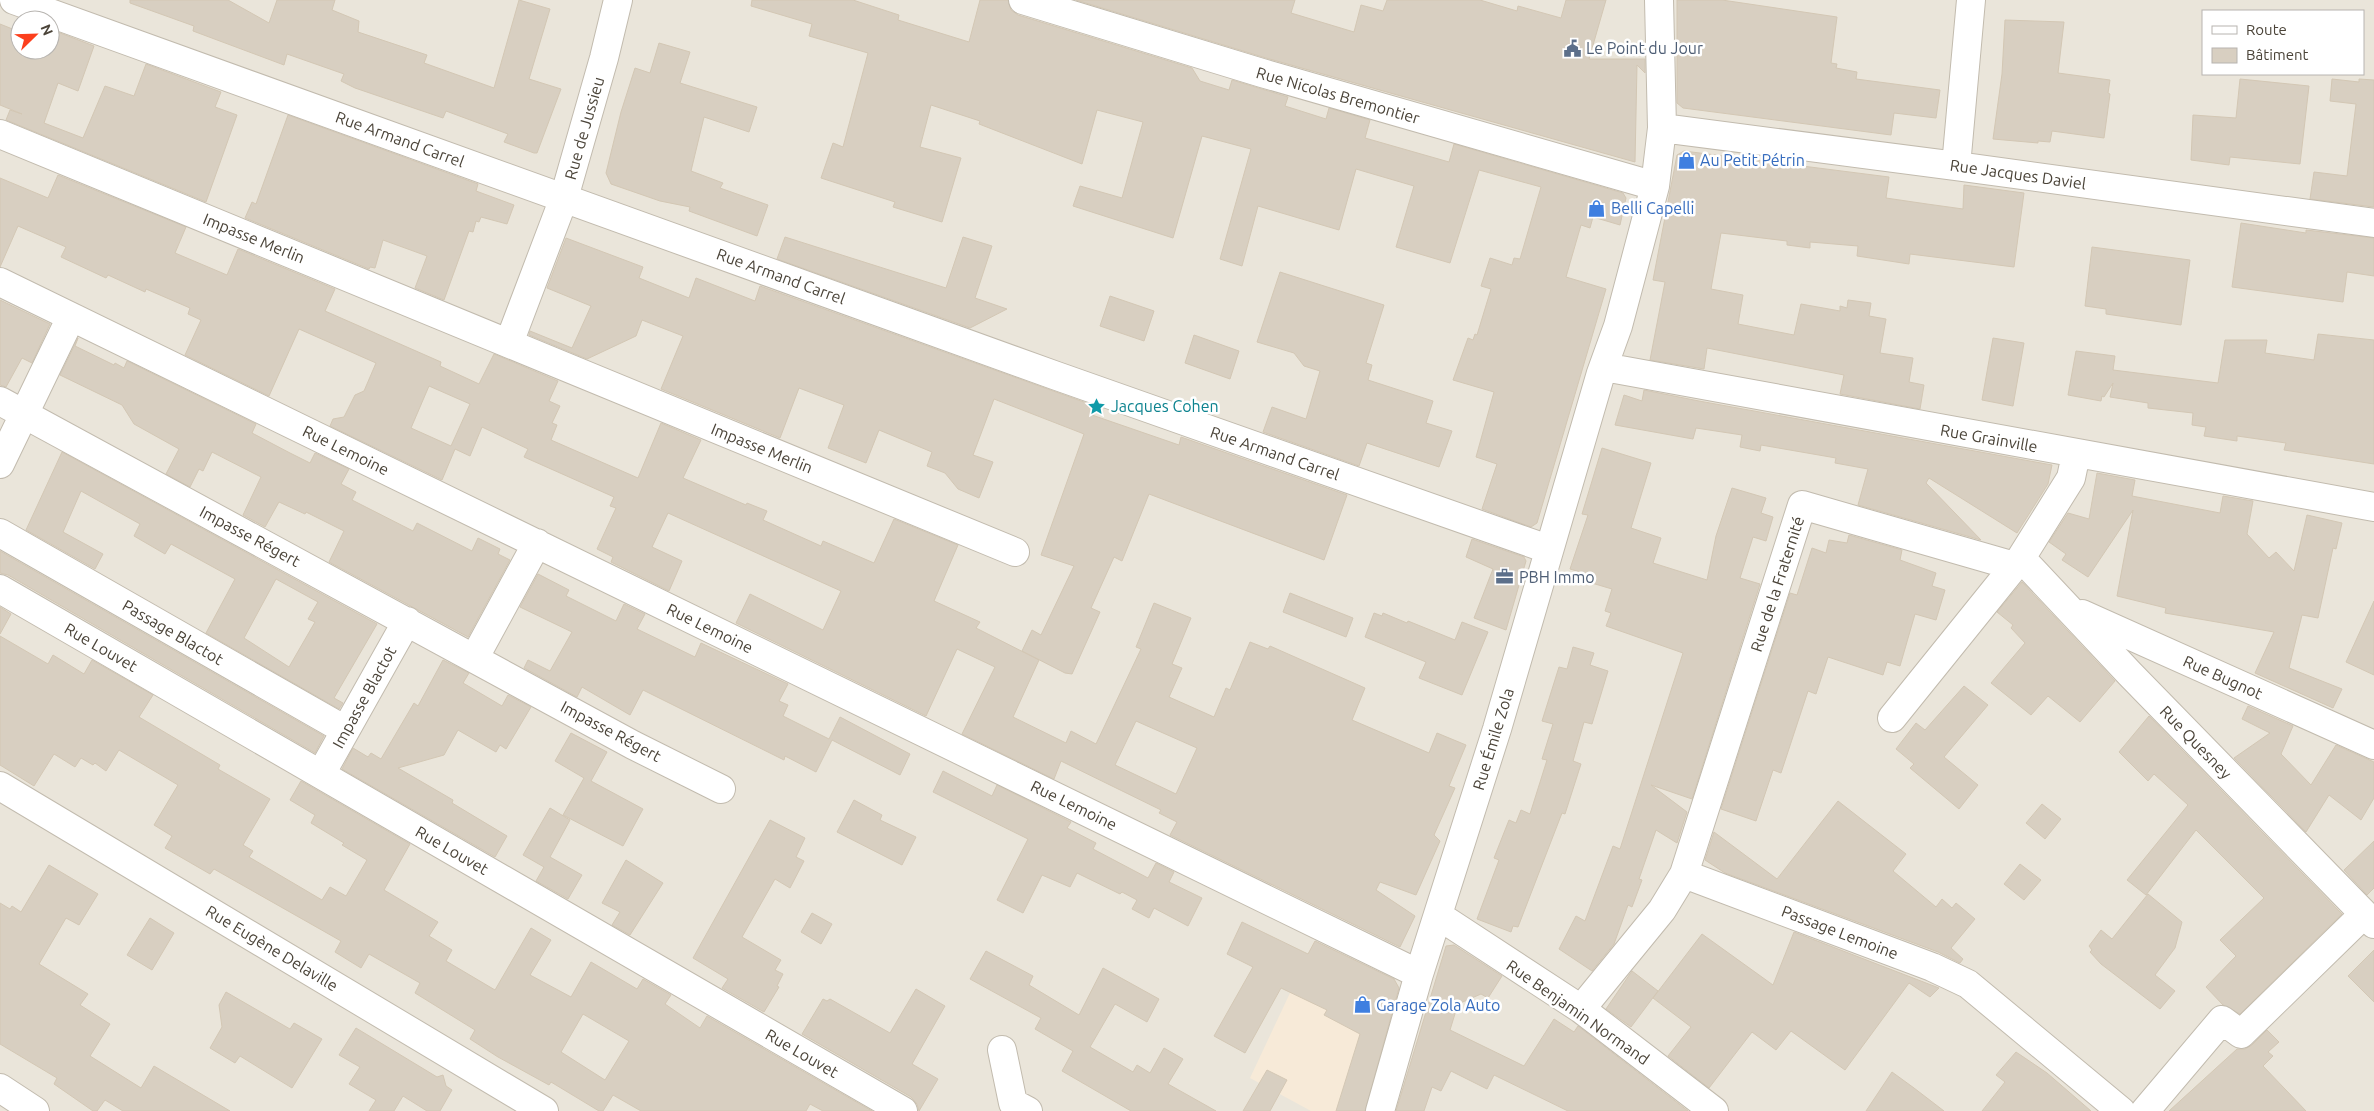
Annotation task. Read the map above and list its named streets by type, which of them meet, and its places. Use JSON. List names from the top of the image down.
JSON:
{
  "streets": {
    "street": [
      "Rue Nicolas Bremontier",
      "Rue de Jussieu",
      "Rue Armand Carrel",
      "Rue Jacques Daviel",
      "Impasse Merlin",
      "Rue Grainville",
      "Rue Lemoine",
      "Impasse Régert",
      "Rue de la Fraternité",
      "Passage Blactot",
      "Rue Louvet",
      "Rue Bugnot",
      "Impasse Blactot",
      "Rue Émile Zola",
      "Rue Quesney",
      "Passage Lemoine",
      "Rue Eugène Delaville",
      "Rue Benjamin Normand"
    ]
  },
  "crossings": [
    ["Rue Nicolas Bremontier", "Rue Émile Zola"],
    ["Rue de Jussieu", "Rue Armand Carrel"],
    ["Rue Armand Carrel", "Rue Émile Zola"],
    ["Rue Jacques Daviel", "Rue Émile Zola"],
    ["Rue Grainville", "Rue Émile Zola"],
    ["Rue Lemoine", "Rue Émile Zola"],
    ["Impasse Régert", "Impasse Blactot"],
    ["Rue de la Fraternité", "Rue Quesney"],
    ["Rue de la Fraternité", "Passage Lemoine"],
    ["Passage Blactot", "Impasse Blactot"],
    ["Rue Louvet", "Impasse Blactot"],
    ["Rue Bugnot", "Rue Quesney"],
    ["Rue Émile Zola", "Rue Benjamin Normand"]
  ],
  "places": {
    "public building": ["Le Point du Jour"],
    "shop": ["Au Petit Pétrin", "Belli Capelli", "Garage Zola Auto"],
    "place": ["Jacques Cohen"],
    "office": ["PBH Immo"]
  },
  "legend": ["Route", "Bâtiment"],
  "north": "top right"
}
